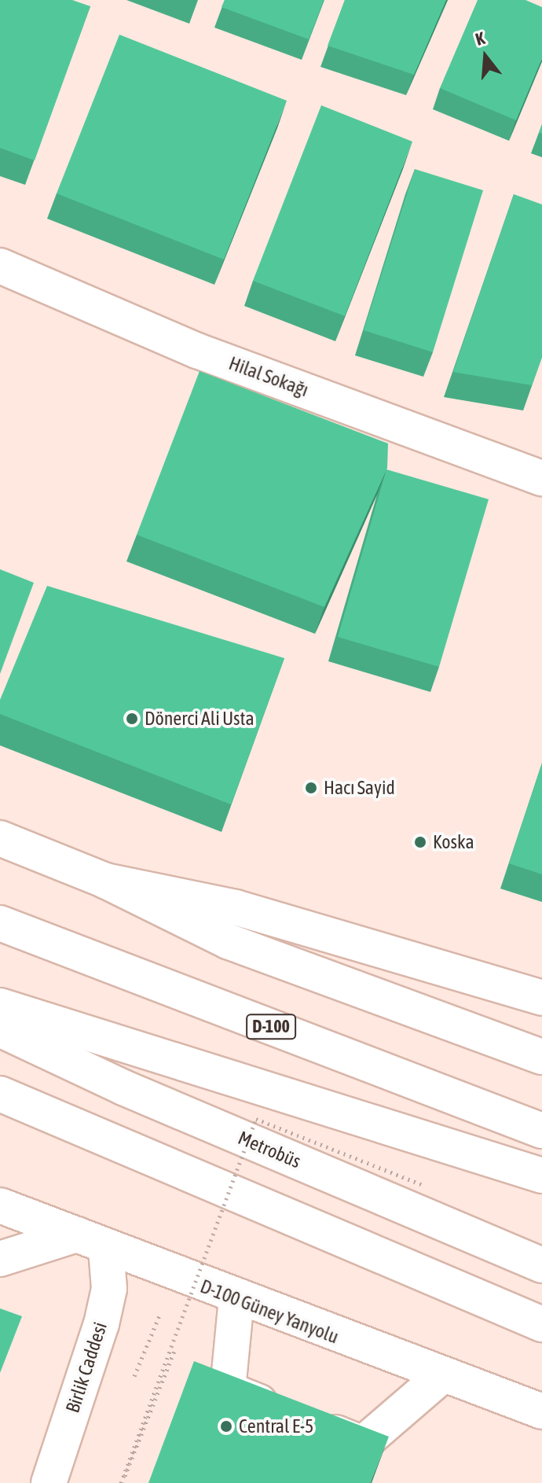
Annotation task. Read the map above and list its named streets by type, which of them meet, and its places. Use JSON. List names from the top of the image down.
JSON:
{
  "streets": {
    "main road": [
      "Hilal Sokağı",
      "D-100",
      "Metrobüs",
      "D-100 Güney Yanyolu",
      "Birlik Caddesi"
    ]
  },
  "crossings": [
    ["D-100 Güney Yanyolu", "Birlik Caddesi"]
  ],
  "places": [
    "Dönerci Ali Usta",
    "Hacı Sayid",
    "Koska",
    "Central E-5"
  ],
  "north": "top"
}
